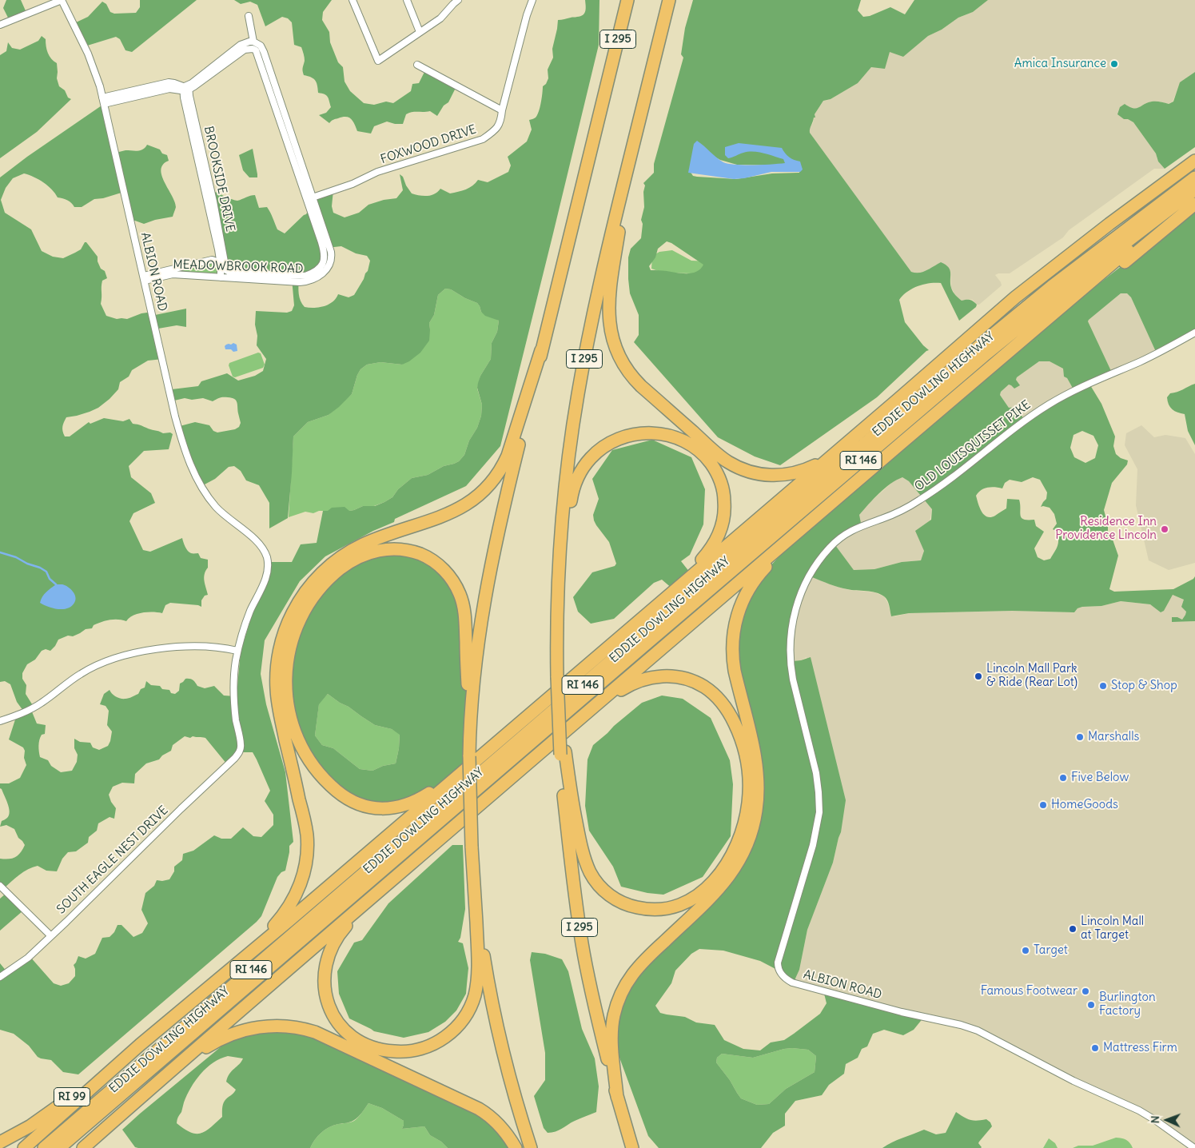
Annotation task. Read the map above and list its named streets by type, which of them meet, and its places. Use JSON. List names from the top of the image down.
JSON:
{
  "streets": {
    "highway": [
      "I 295",
      "EDDIE DOWLING HIGHWAY",
      "RI 146",
      "RI 99"
    ],
    "street": [
      "FOXWOOD DRIVE",
      "BROOKSIDE DRIVE",
      "MEADOWBROOK ROAD",
      "ALBION ROAD",
      "OLD LOUISQUISSET PIKE",
      "SOUTH EAGLE NEST DRIVE"
    ]
  },
  "crossings": [
    ["FOXWOOD DRIVE", "MEADOWBROOK ROAD"],
    ["BROOKSIDE DRIVE", "MEADOWBROOK ROAD"],
    ["MEADOWBROOK ROAD", "ALBION ROAD"],
    ["ALBION ROAD", "OLD LOUISQUISSET PIKE"],
    ["ALBION ROAD", "SOUTH EAGLE NEST DRIVE"]
  ],
  "places": [
    "Amica Insurance",
    "Residence Inn Providence Lincoln",
    "Lincoln Mall Park & Ride (Rear Lot)",
    "Stop & Shop",
    "Marshalls",
    "Five Below",
    "HomeGoods",
    "Lincoln Mall at Target",
    "Target",
    "Famous Footwear",
    "Burlington Factory",
    "Mattress Firm"
  ],
  "north": "left"
}
